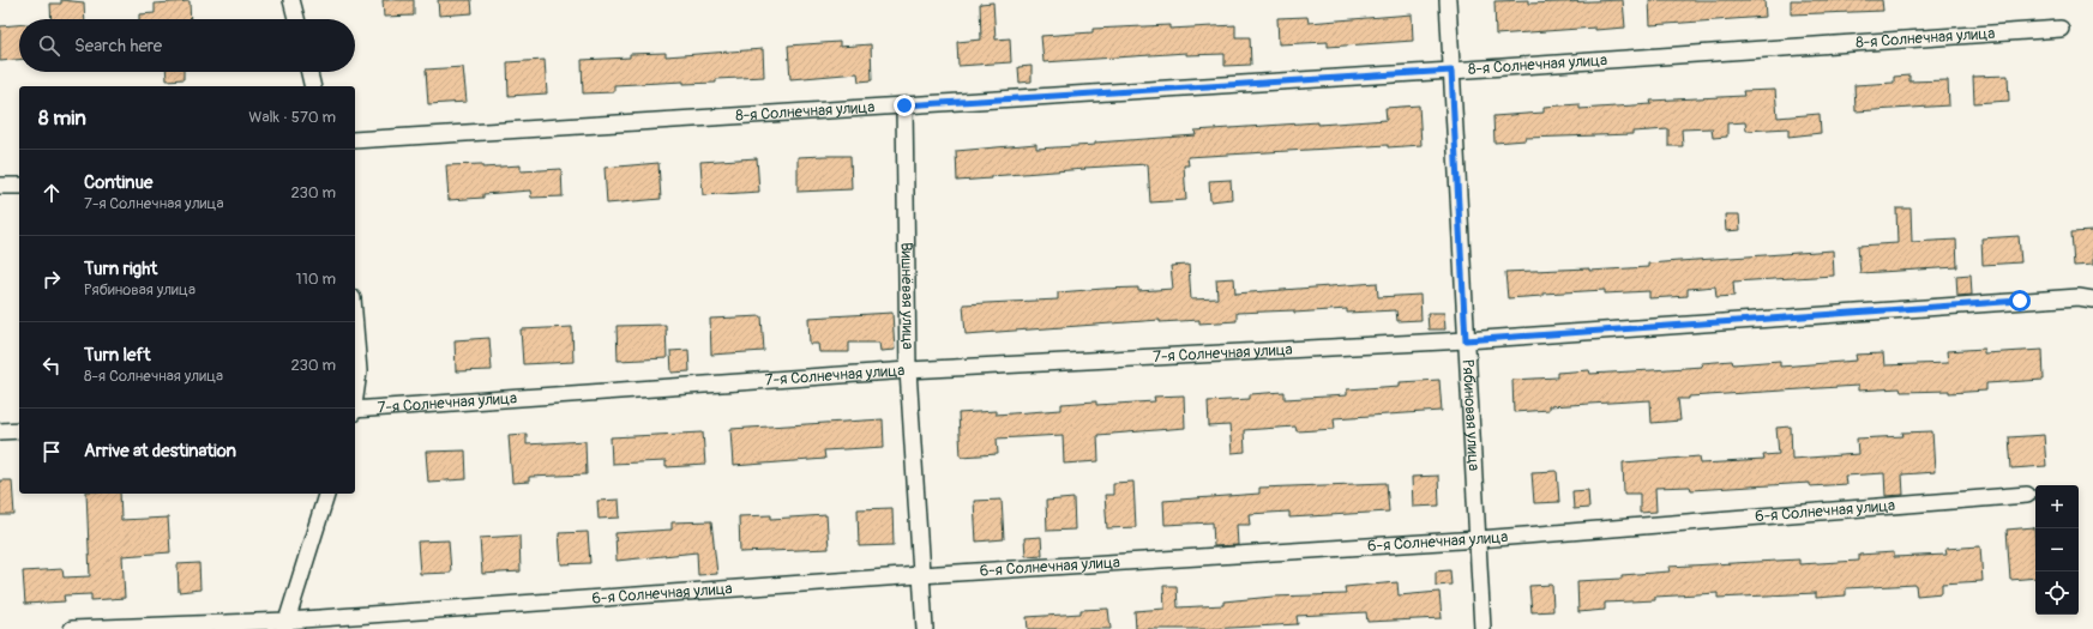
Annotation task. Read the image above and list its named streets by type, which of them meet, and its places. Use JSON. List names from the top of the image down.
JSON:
{
  "streets": {
    "street": [
      "8-я Солнечная улица",
      "Вишнёвая улица",
      "7-я Солнечная улица",
      "Рябиновая улица",
      "6-я Солнечная улица"
    ]
  },
  "crossings": [
    ["8-я Солнечная улица", "Вишнёвая улица"],
    ["8-я Солнечная улица", "Рябиновая улица"],
    ["Вишнёвая улица", "7-я Солнечная улица"],
    ["Вишнёвая улица", "6-я Солнечная улица"],
    ["7-я Солнечная улица", "Рябиновая улица"],
    ["Рябиновая улица", "6-я Солнечная улица"]
  ],
  "page": {
    "search": "Search here",
    "heading": ["8 min", "Walk · 570 m"],
    "list": [
      ["Continue", "7-я Солнечная улица", "230 m"],
      ["Turn right", "Рябиновая улица", "110 m"],
      ["Turn left", "8-я Солнечная улица", "230 m"],
      "Arrive at destination"
    ],
    "map_buttons": ["+", "−"]
  }
}
